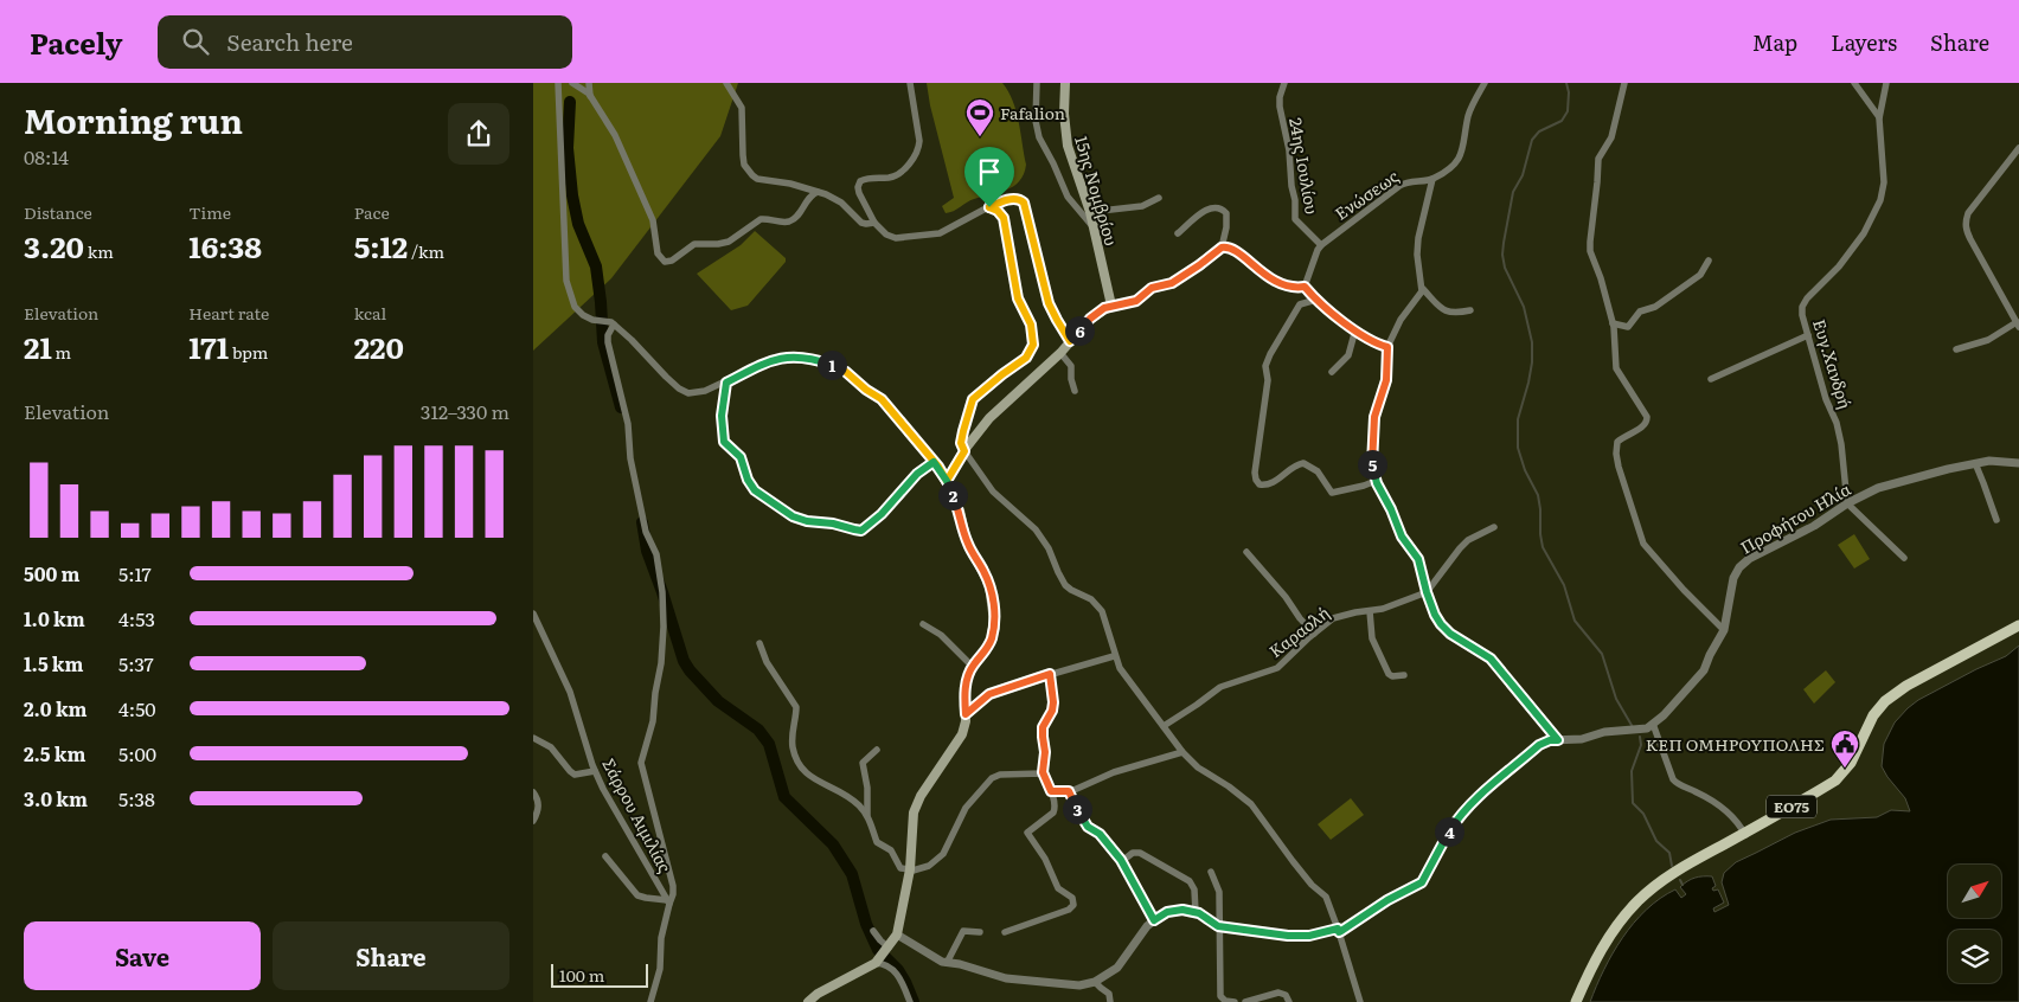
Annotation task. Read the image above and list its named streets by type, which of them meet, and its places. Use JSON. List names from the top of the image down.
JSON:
{
  "streets": {
    "main road": ["15ης Νομβρίου", "ΕΟ75"],
    "street": [
      "24ης Ιουλίου",
      "Ενώσεως",
      "Ευγ.Χανδρή",
      "Προφήτου Ηλία",
      "Καραολή",
      "Σάρρου Αιμιλίας"
    ]
  },
  "crossings": [
    ["24ης Ιουλίου", "Ενώσεως"],
    ["Ευγ.Χανδρή", "Προφήτου Ηλία"]
  ],
  "places": {
    "sports": ["Fafalion"],
    "public building": ["ΚΕΠ ΟΜΗΡΟΥΠΟΛΗΣ"]
  },
  "scale_bar": "100 m",
  "north": "top right",
  "page": {
    "header": "Pacely",
    "search": "Search here",
    "nav": ["Map", "Layers", "Share"],
    "heading": ["Morning run", "08:14"],
    "stats": [
      ["Distance", "3.20 km"],
      ["Time", "16:38"],
      ["Pace", "5:12 /km"],
      ["Elevation", "21 m"],
      ["Heart rate", "171 bpm"],
      ["kcal", "220"]
    ],
    "pins": [
      "6",
      "1",
      "5",
      "2",
      "3",
      "4"
    ],
    "chart": ["Elevation", "312–330 m"],
    "list": [
      {
        "name": "500 m",
        "note": "5:17"
      },
      {
        "name": "1.0 km",
        "note": "4:53"
      },
      {
        "name": "1.5 km",
        "note": "5:37"
      },
      {
        "name": "2.0 km",
        "note": "4:50"
      },
      {
        "name": "2.5 km",
        "note": "5:00"
      },
      {
        "name": "3.0 km",
        "note": "5:38"
      }
    ],
    "buttons": ["Save", "Share"],
    "scale": "100 m"
  }
}
